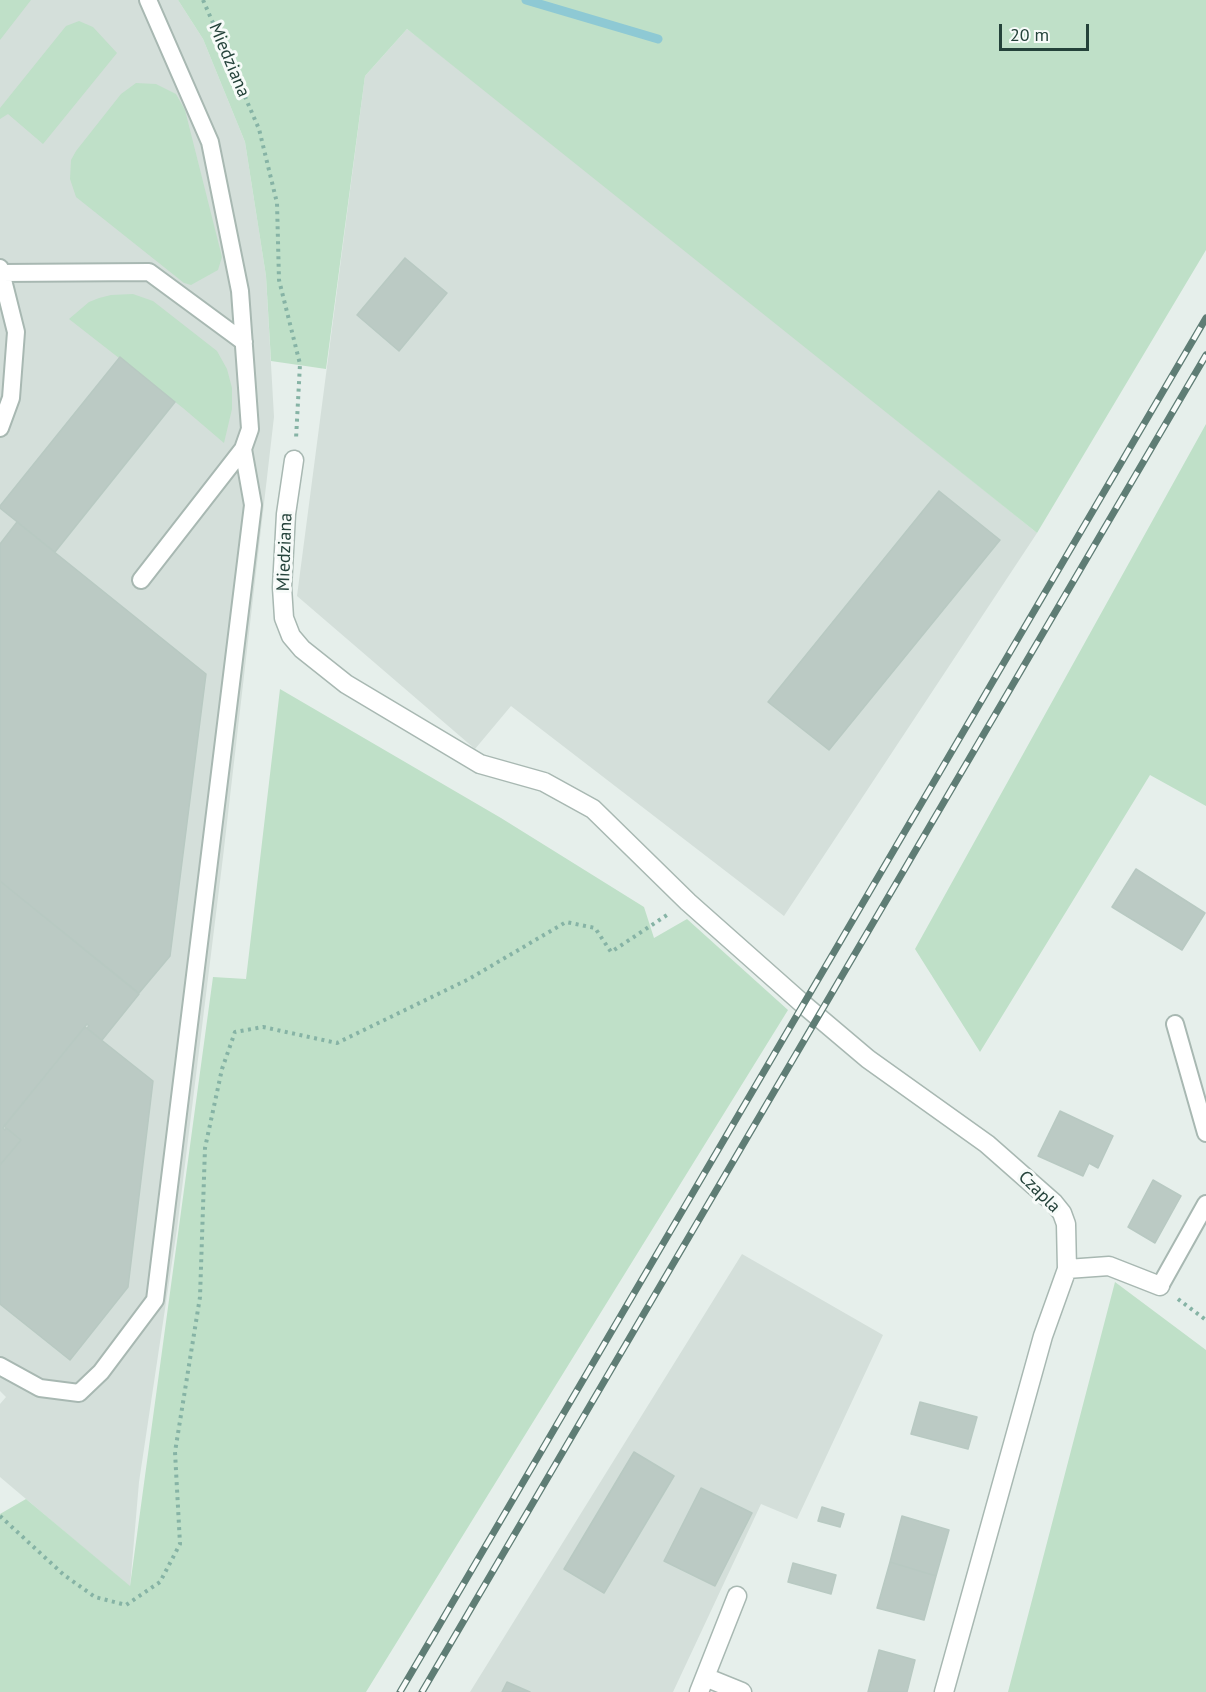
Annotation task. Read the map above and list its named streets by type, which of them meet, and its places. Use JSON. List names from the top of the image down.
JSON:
{
  "streets": {
    "street": ["Miedziana", "Czapla"]
  },
  "crossings": [
    ["Miedziana", "Czapla"]
  ],
  "scale_bar": "20 m"
}
